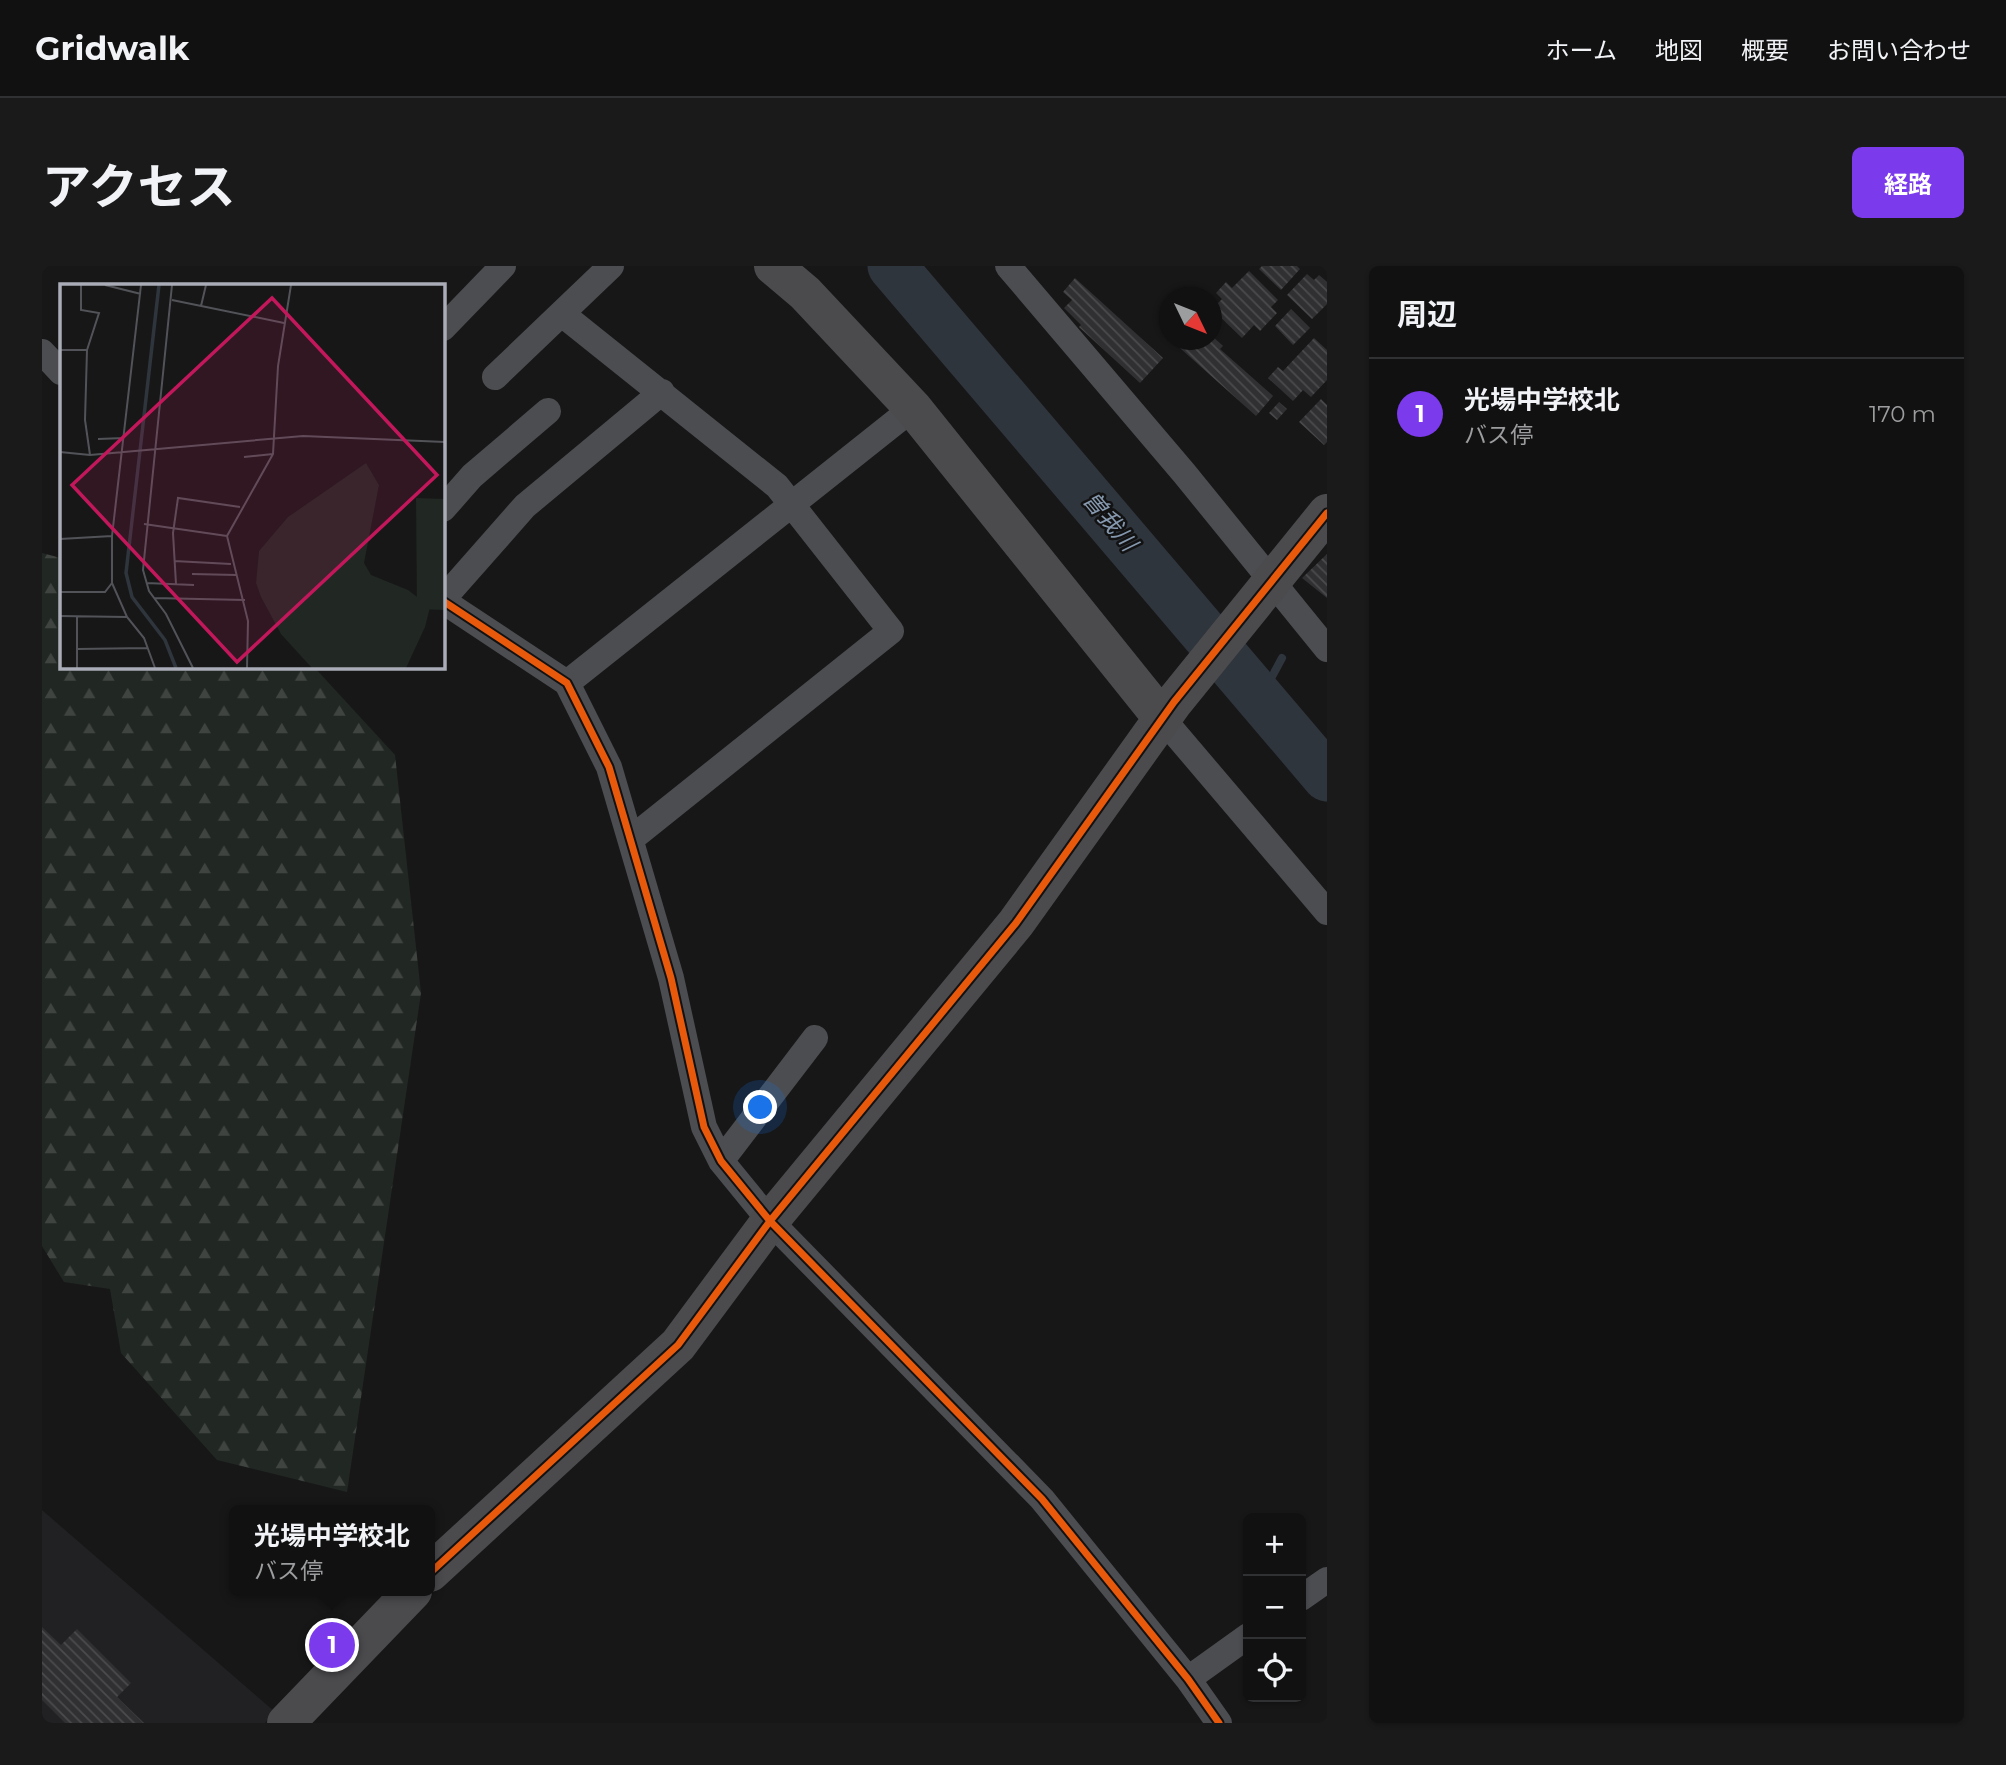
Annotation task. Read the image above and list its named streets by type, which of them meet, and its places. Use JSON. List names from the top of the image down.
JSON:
{
  "water": ["曽我川"],
  "north": "bottom right",
  "page": {
    "header": "Gridwalk",
    "nav": [
      "ホーム",
      "地図",
      "概要",
      "お問い合わせ"
    ],
    "title": "アクセス",
    "buttons": "経路",
    "heading": "周辺",
    "list": [
      {
        "mark": "1",
        "name": "光場中学校北",
        "note": "バス停",
        "value": "170 m"
      }
    ],
    "popup": ["光場中学校北", "バス停"],
    "map_buttons": ["+", "−"],
    "pins": "1"
  }
}
